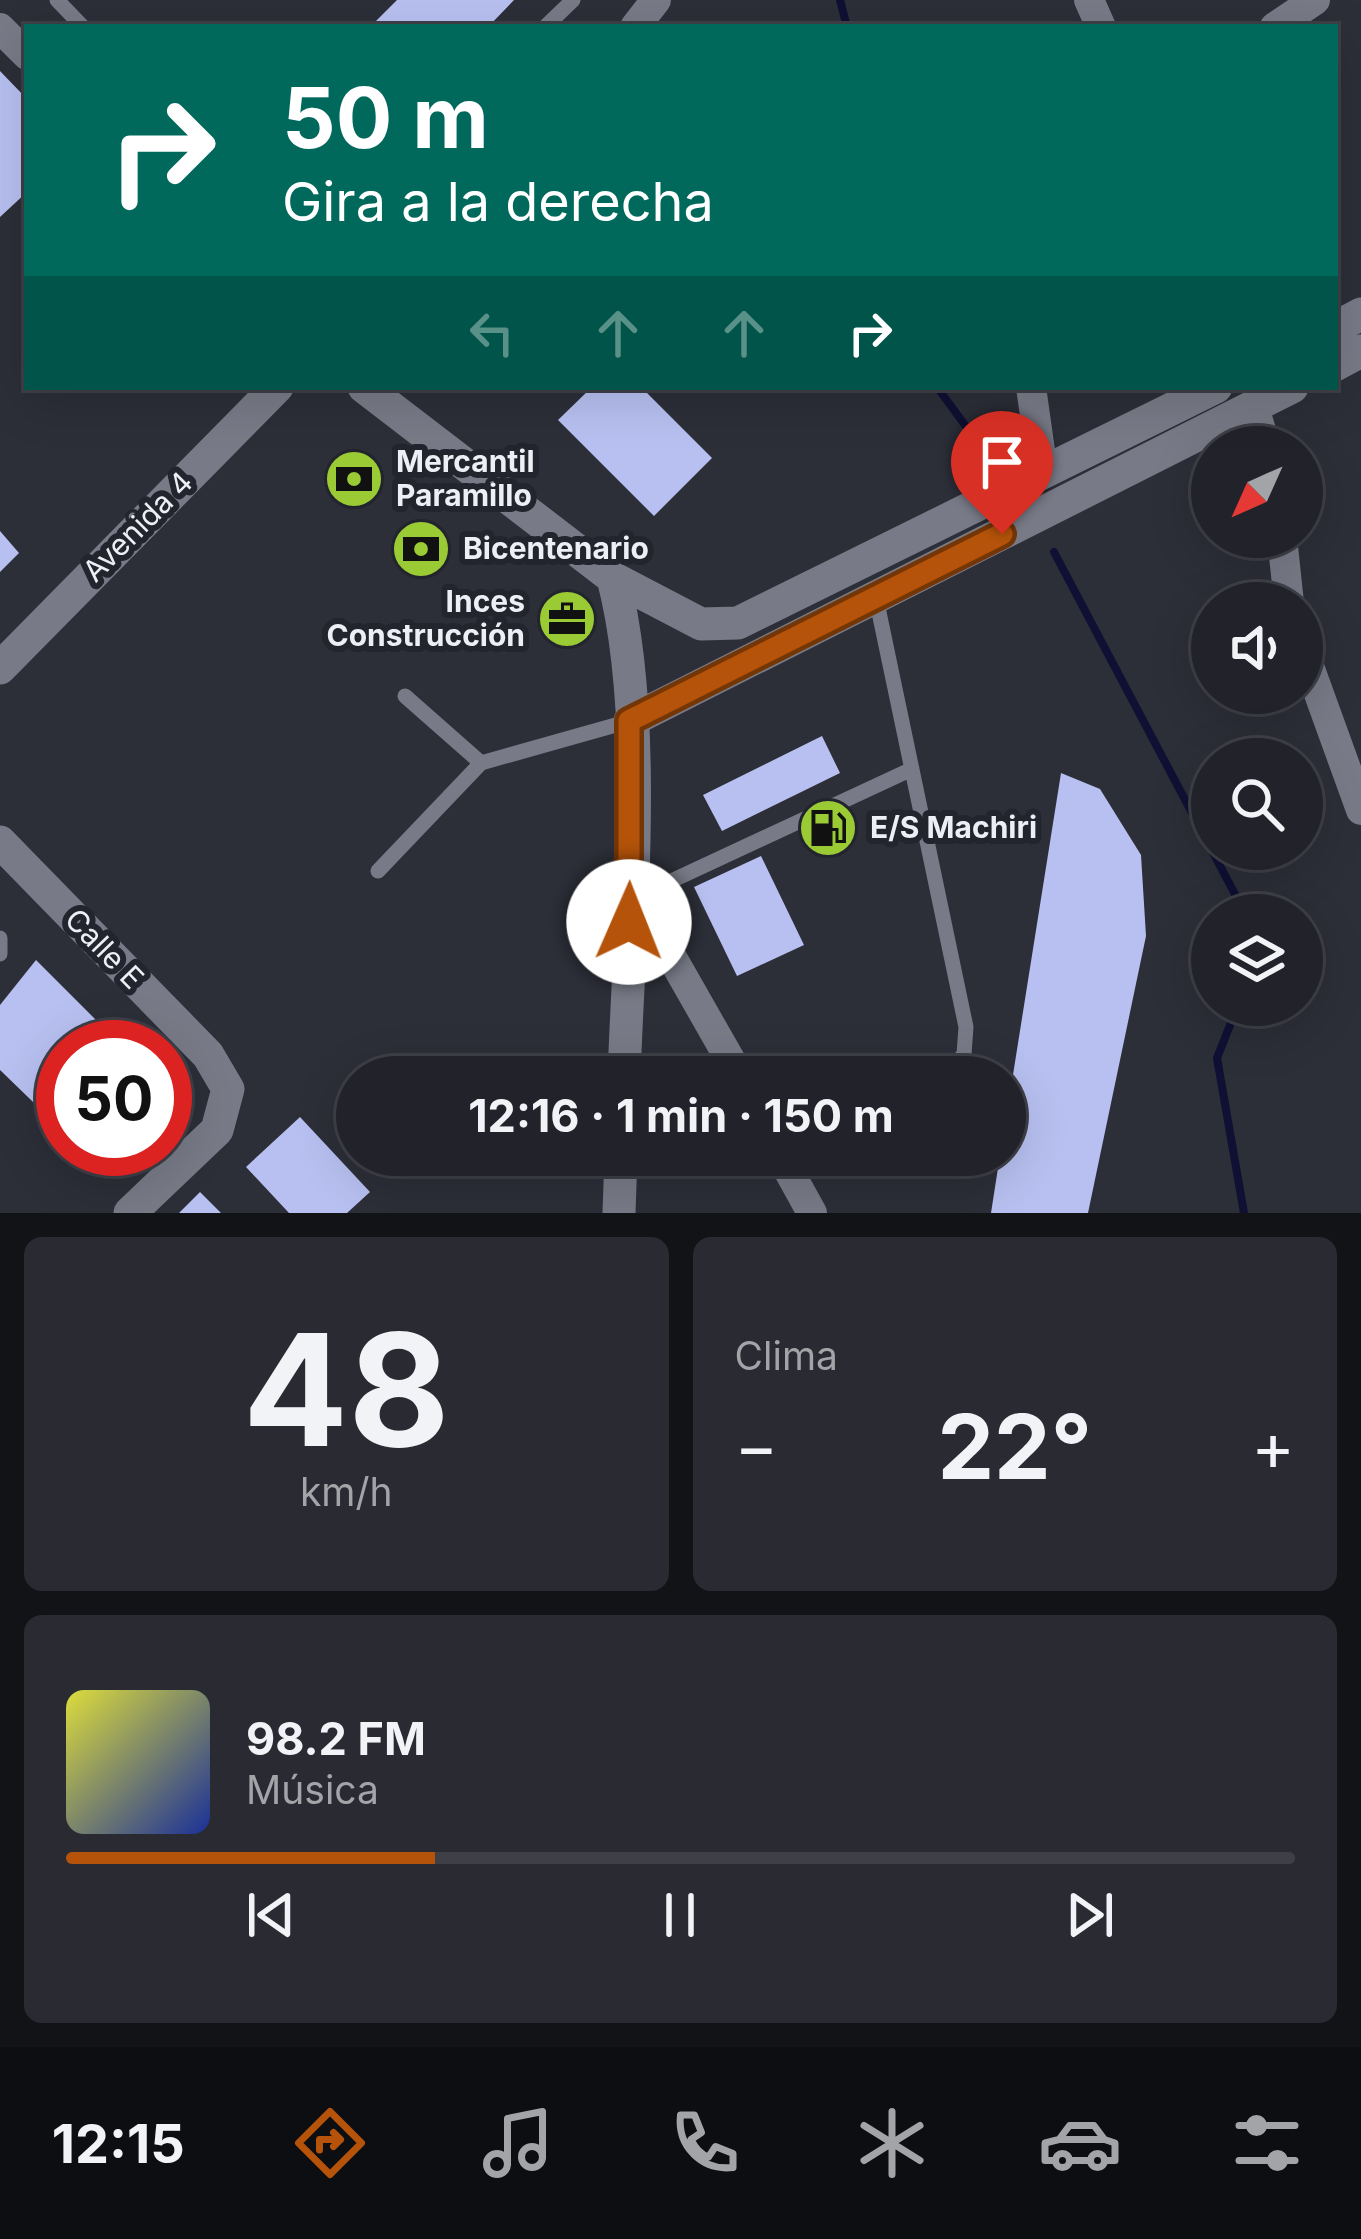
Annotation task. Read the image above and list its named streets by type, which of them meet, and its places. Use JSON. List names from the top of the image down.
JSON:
{
  "streets": {
    "main road": ["Avenida 4", "Calle E"]
  },
  "places": {
    "bank": ["Mercantil Paramillo", "Bicentenario"],
    "office": ["Inces Construcción"],
    "fuel station": ["E/S Machiri"]
  },
  "north": "bottom left",
  "page": {
    "turn": ["50 m", "Gira a la derecha"],
    "limit": "50",
    "trip": "12:16 · 1 min · 150 m",
    "tile": [
      ["48", "km/h"],
      "Clima"
    ],
    "heat": ["−", "22°", "+"],
    "song": ["98.2 FM", "Música"],
    "tabs": "12:15"
  }
}
